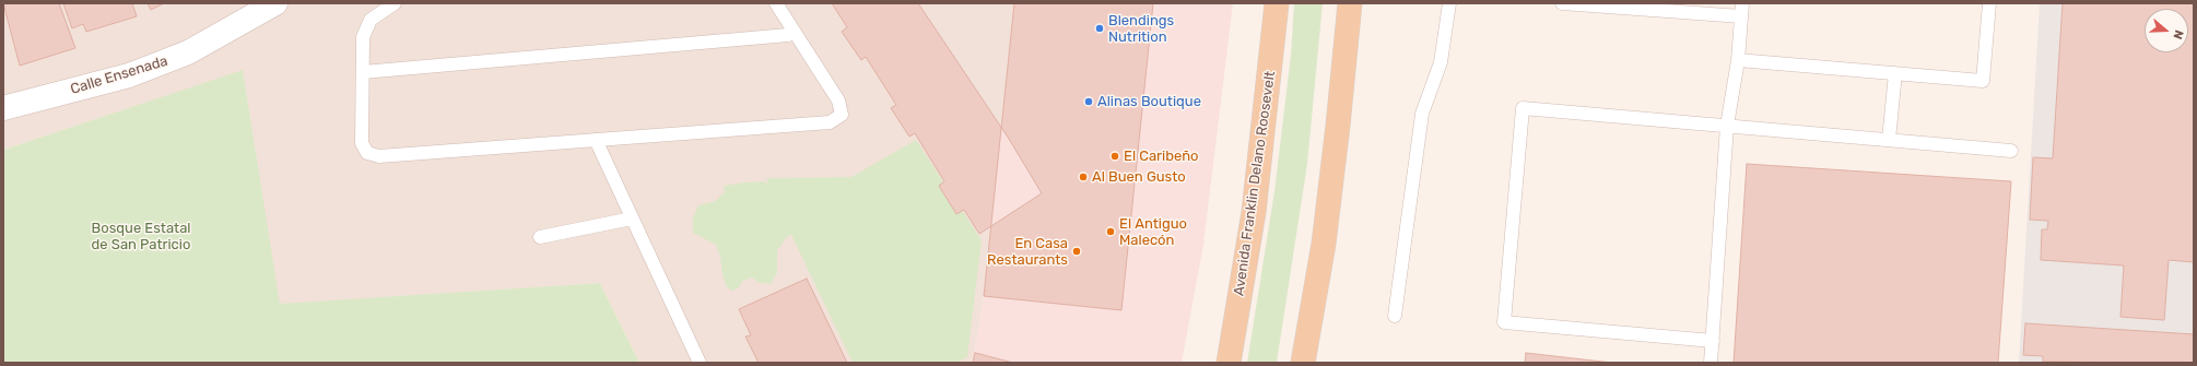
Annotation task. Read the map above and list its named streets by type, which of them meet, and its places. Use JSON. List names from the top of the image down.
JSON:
{
  "streets": {
    "main road": ["Avenida Franklin Delano Roosevelt"],
    "street": ["Calle Ensenada"]
  },
  "parks": ["Bosque Estatal de San Patricio"],
  "places": [
    "Blendings Nutrition",
    "Alinas Boutique",
    "El Caribeño",
    "Al Buen Gusto",
    "El Antiguo Malecón",
    "En Casa Restaurants"
  ],
  "north": "right"
}
